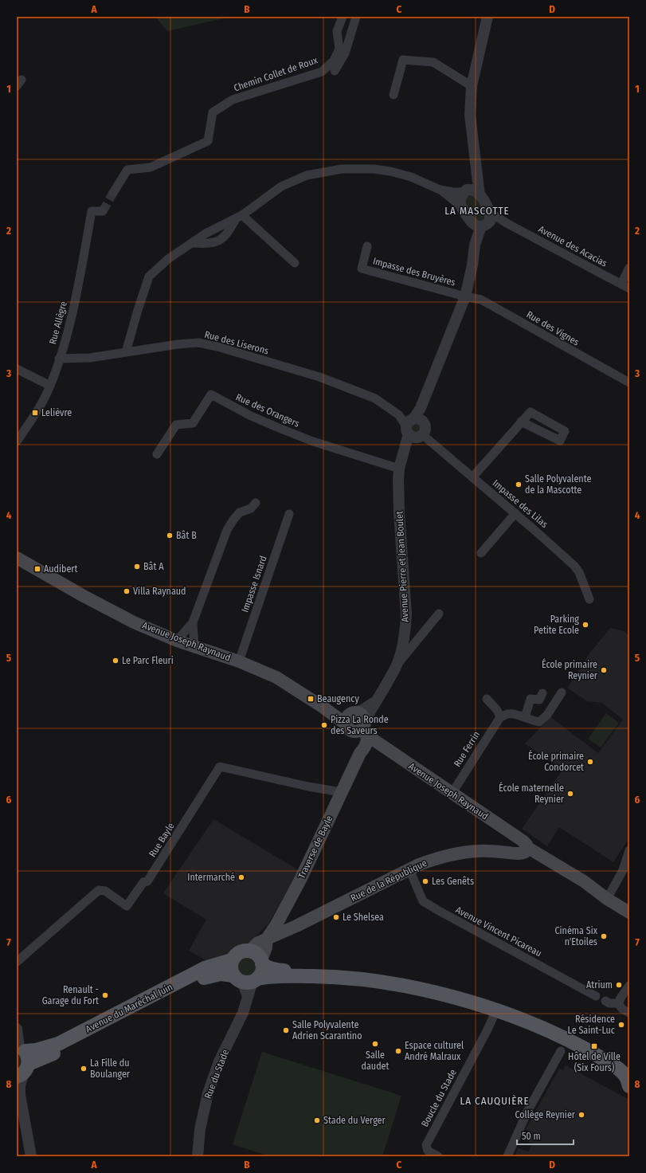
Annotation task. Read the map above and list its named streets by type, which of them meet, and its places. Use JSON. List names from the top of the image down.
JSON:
{
  "streets": {
    "main road": [
      "Avenue Joseph Raynaud",
      "Traverse de Bayle",
      "Rue de la République",
      "Avenue du Maréchal Juin"
    ],
    "street": [
      "Chemin Collet de Roux",
      "Avenue des Acacias",
      "Impasse des Bruyères",
      "Rue Allègre",
      "Rue des Vignes",
      "Rue des Liserons",
      "Rue des Orangers",
      "Impasse des Lilas",
      "Avenue Pierre et Jean Boulet",
      "Impasse Isnard",
      "Rue Ferrin",
      "Rue Bayle",
      "Avenue Vincent Picareau",
      "Rue du Stade",
      "Boucle du Stade"
    ]
  },
  "crossings": [
    ["Impasse des Bruyères", "Rue des Vignes"],
    ["Rue Allègre", "Rue des Liserons"],
    ["Rue des Liserons", "Impasse des Lilas"],
    ["Rue des Liserons", "Avenue Pierre et Jean Boulet"],
    ["Rue des Orangers", "Avenue Pierre et Jean Boulet"],
    ["Impasse des Lilas", "Avenue Pierre et Jean Boulet"],
    ["Avenue Pierre et Jean Boulet", "Avenue Joseph Raynaud"],
    ["Avenue Pierre et Jean Boulet", "Traverse de Bayle"],
    ["Impasse Isnard", "Avenue Joseph Raynaud"],
    ["Avenue Joseph Raynaud", "Rue Ferrin"],
    ["Avenue Joseph Raynaud", "Traverse de Bayle"],
    ["Avenue Joseph Raynaud", "Rue de la République"],
    ["Rue Bayle", "Traverse de Bayle"],
    ["Traverse de Bayle", "Rue de la République"],
    ["Traverse de Bayle", "Avenue du Maréchal Juin"],
    ["Traverse de Bayle", "Rue du Stade"],
    ["Rue de la République", "Avenue Vincent Picareau"],
    ["Avenue du Maréchal Juin", "Rue du Stade"],
    ["Avenue du Maréchal Juin", "Boucle du Stade"]
  ],
  "districts": ["LA MASCOTTE", "LA CAUQUIÈRE"],
  "places": {
    "transit": [
      "Lelièvre",
      "Audibert",
      "Beaugency",
      "Hôtel de Ville (Six Fours)"
    ],
    "other": [
      "Salle Polyvalente de la Mascotte",
      "Bât B",
      "Bât A",
      "Villa Raynaud",
      "Parking Petite Ecole",
      "Le Parc Fleuri",
      "École primaire Reynier",
      "Pizza La Ronde des Saveurs",
      "École primaire Condorcet",
      "École maternelle Reynier",
      "Intermarché",
      "Les Genêts",
      "Le Shelsea",
      "Cinéma Six n'Etoiles",
      "Atrium",
      "Renault - Garage du Fort",
      "Résidence Le Saint-Luc",
      "Salle Polyvalente Adrien Scarantino",
      "Salle daudet",
      "Espace culturel André Malraux",
      "La Fille du Boulanger",
      "Collège Reynier",
      "Stade du Verger"
    ]
  },
  "scale_bar": "50 m",
  "grid": {
    "columns": [
      "A",
      "B",
      "C",
      "D"
    ],
    "rows": [
      "1",
      "2",
      "3",
      "4",
      "5",
      "6",
      "7",
      "8"
    ]
  }
}
